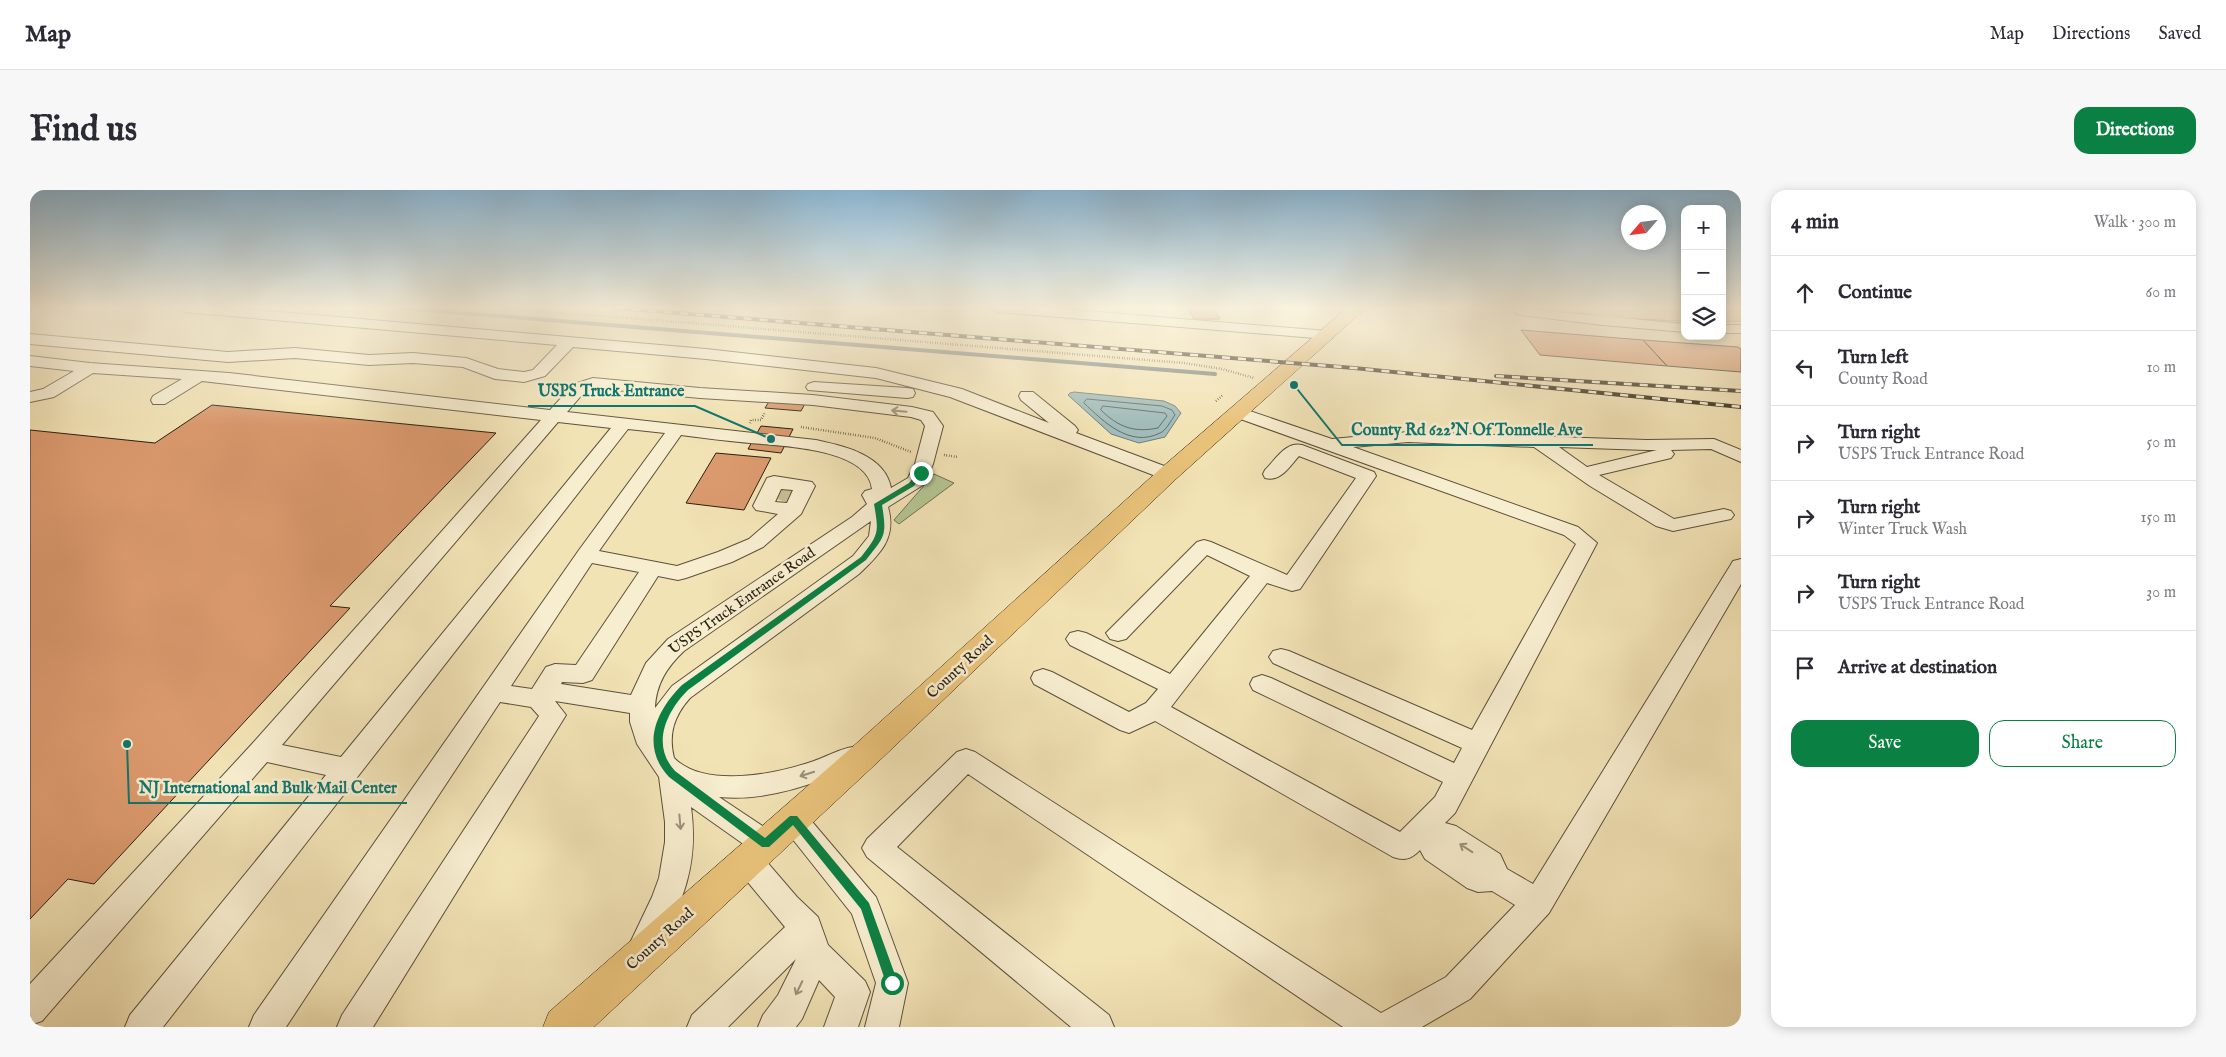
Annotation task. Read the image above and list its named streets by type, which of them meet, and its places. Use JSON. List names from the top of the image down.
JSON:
{
  "streets": {
    "main road": ["County Road"],
    "street": ["USPS Truck Entrance Road"]
  },
  "crossings": [
    ["USPS Truck Entrance Road", "County Road"]
  ],
  "places": ["County Rd 622'N Of Tonnelle Ave", "USPS Truck Entrance", "NJ International and Bulk Mail Center"],
  "north": "bottom left",
  "page": {
    "header": "Map",
    "nav": ["Map", "Directions", "Saved"],
    "buttons": [
      "Directions",
      ["Save", "Share"]
    ],
    "title": "Find us",
    "heading": ["4 min", "Walk · 300 m"],
    "map_buttons": ["+", "−"],
    "list": [
      ["Continue", "60 m"],
      ["Turn left", "County Road", "10 m"],
      ["Turn right", "USPS Truck Entrance Road", "50 m"],
      ["Turn right", "Winter Truck Wash", "150 m"],
      ["Turn right", "USPS Truck Entrance Road", "30 m"],
      "Arrive at destination"
    ]
  }
}
